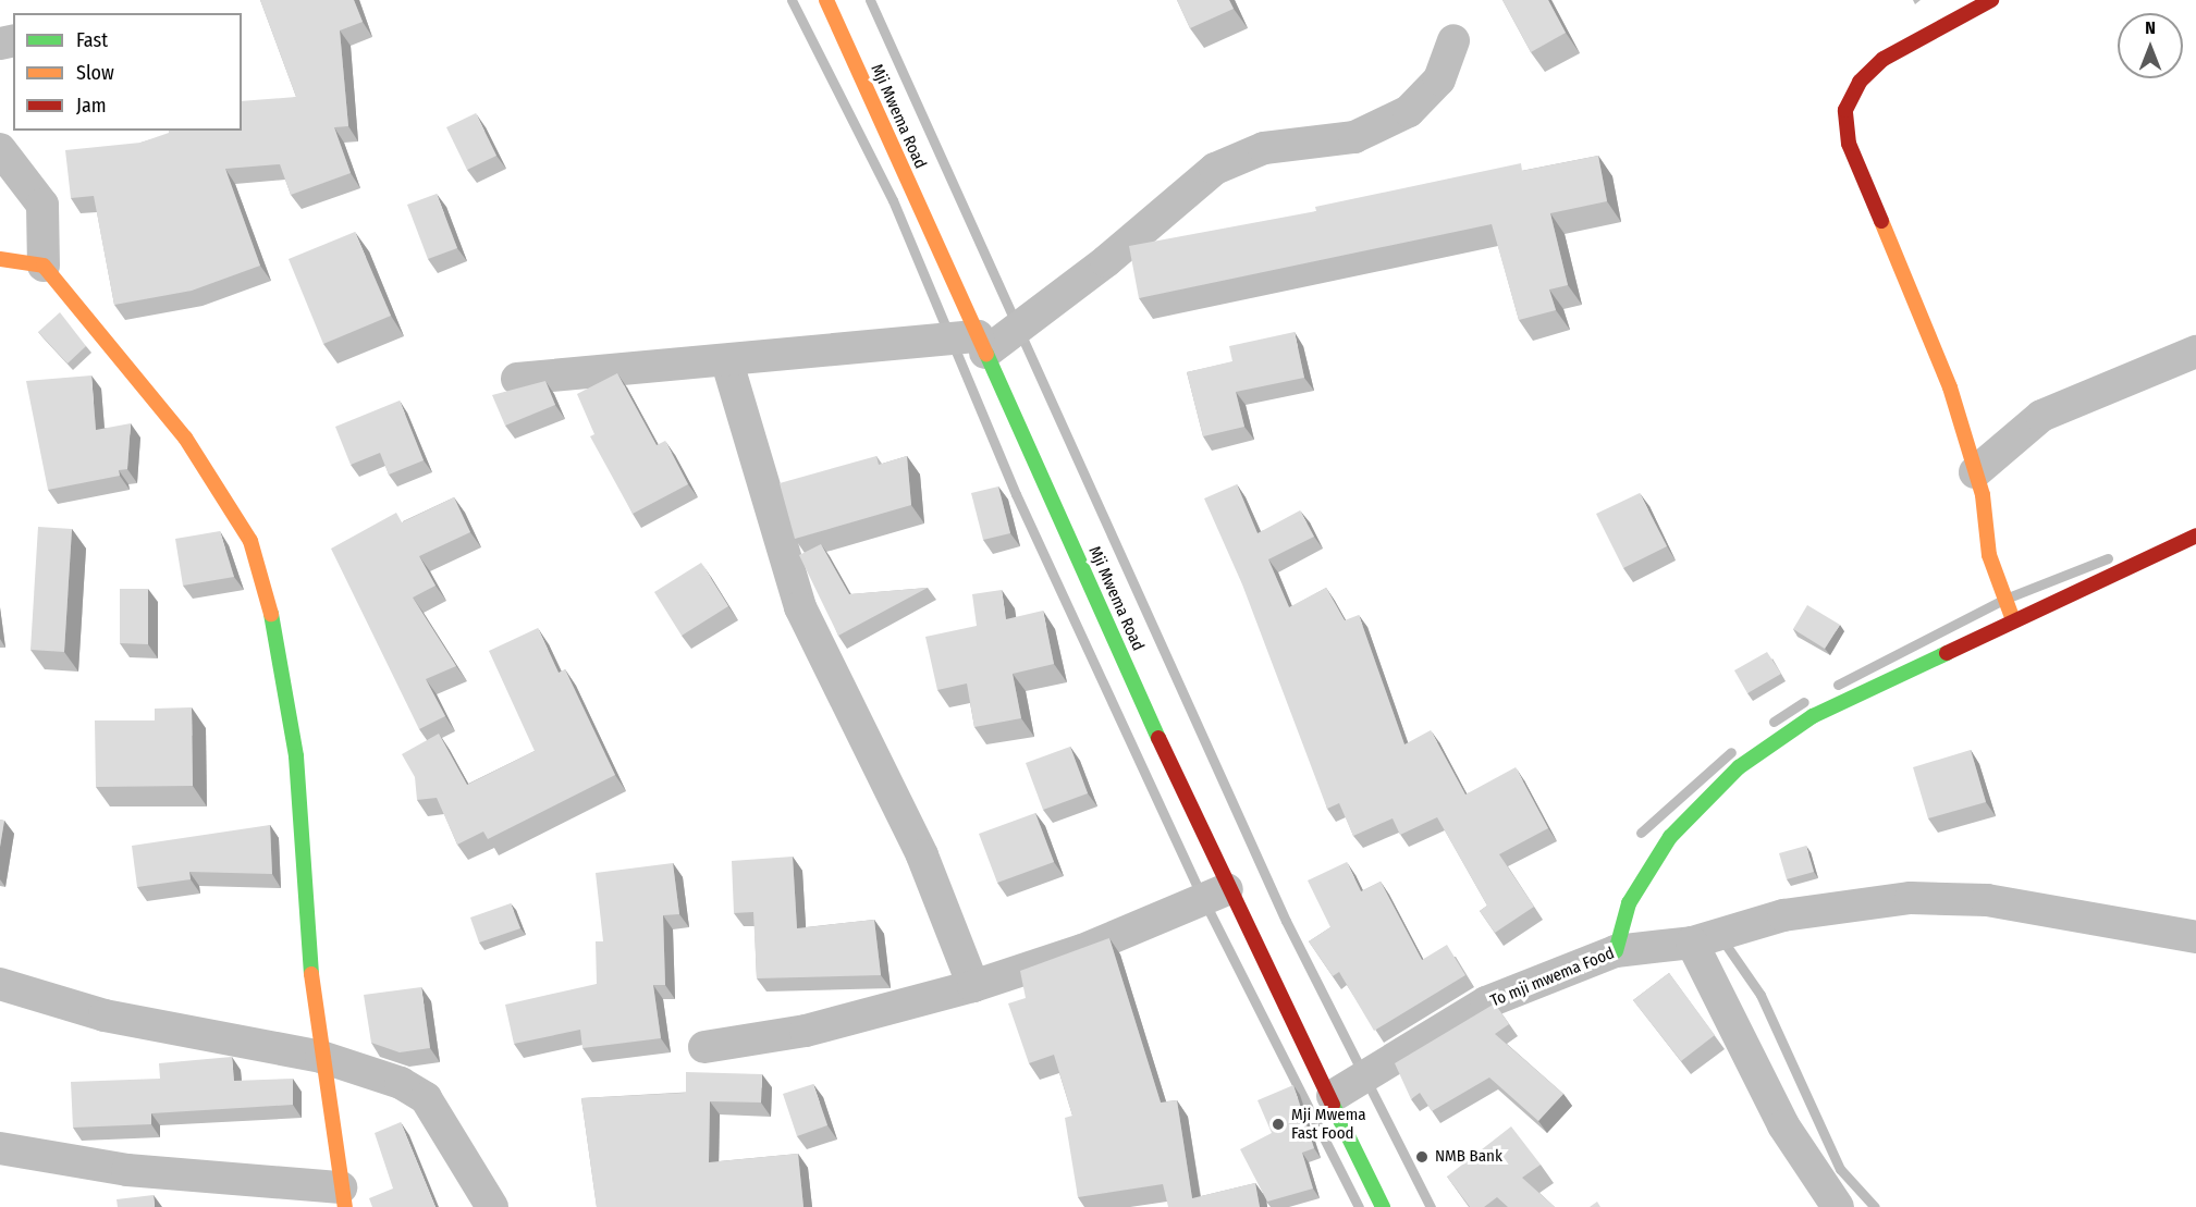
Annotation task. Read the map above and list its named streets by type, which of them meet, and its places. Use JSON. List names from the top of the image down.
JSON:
{
  "streets": {
    "street": ["Mji Mwema Road", "To mji mwema Food"]
  },
  "crossings": [
    ["Mji Mwema Road", "To mji mwema Food"]
  ],
  "places": ["Mji Mwema Fast Food", "NMB Bank"],
  "legend": ["Fast", "Slow", "Jam"],
  "north": "top"
}
